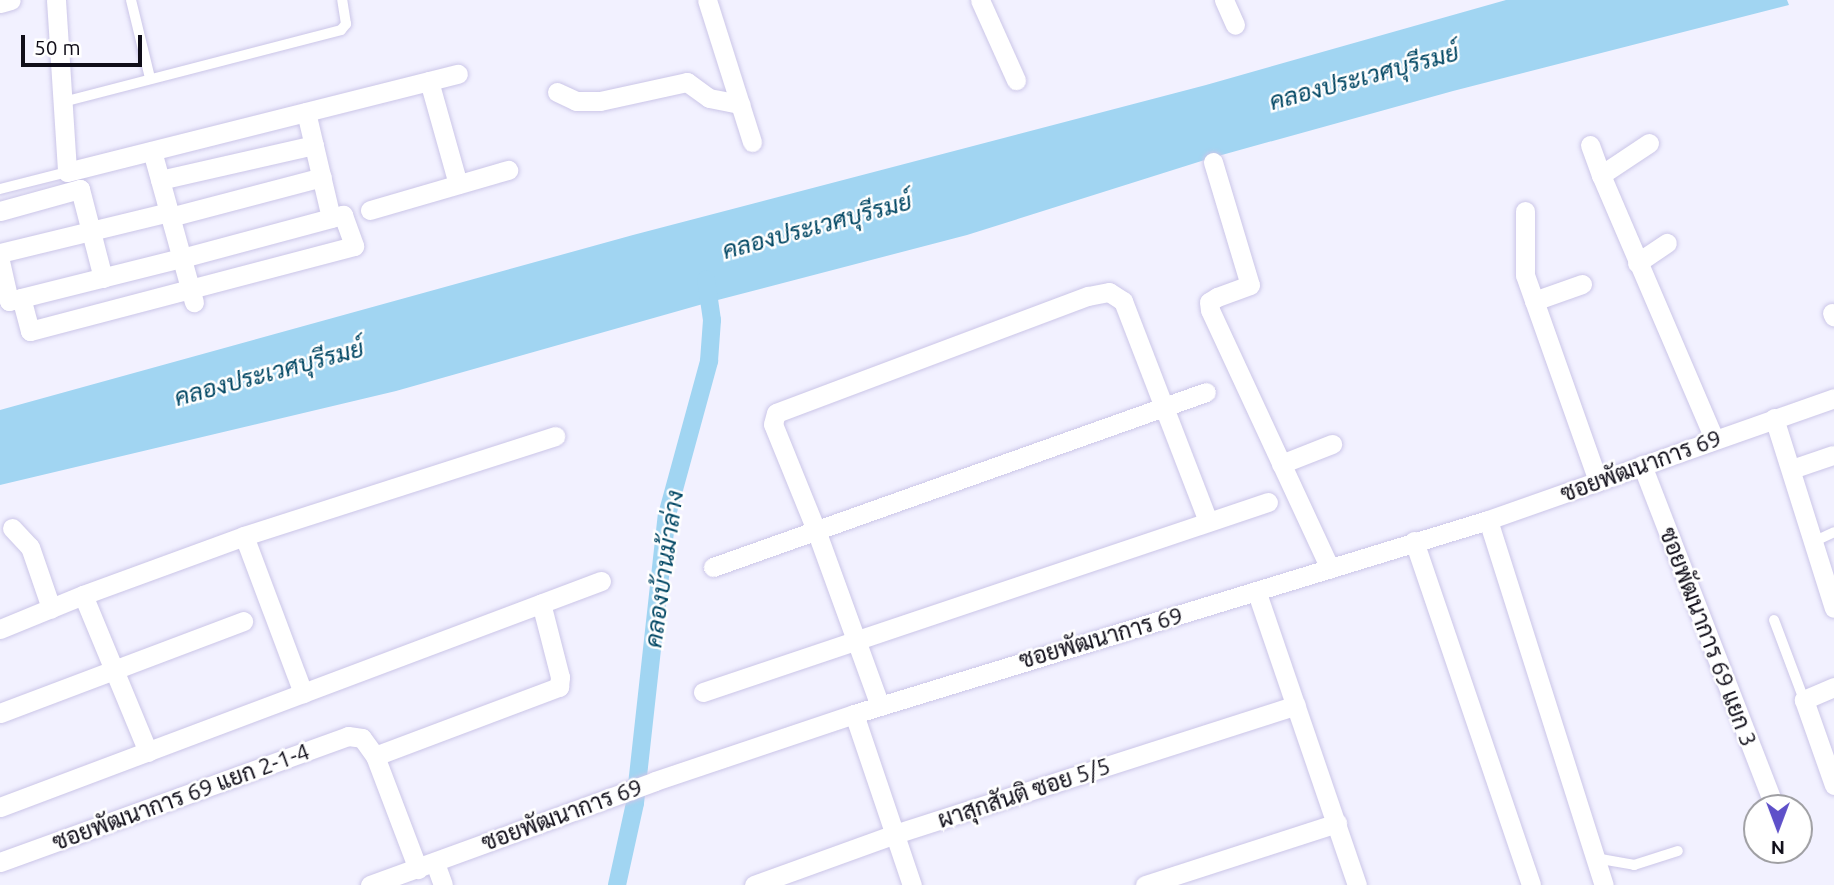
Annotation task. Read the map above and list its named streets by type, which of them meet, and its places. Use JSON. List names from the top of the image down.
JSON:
{
  "streets": {
    "street": [
      "ซอยพัฒนาการ 69",
      "ซอยพัฒนาการ 69 แยก 3",
      "ผาสุกสันติ ซอย 5/5",
      "ซอยพัฒนาการ 69 แยก 2-1-4"
    ]
  },
  "crossings": [
    ["ซอยพัฒนาการ 69", "ซอยพัฒนาการ 69 แยก 3"]
  ],
  "water": ["คลองประเวศบุรีรมย์", "คลองบ้านม้าล่าง"],
  "scale_bar": "50 m",
  "north": "bottom"
}
